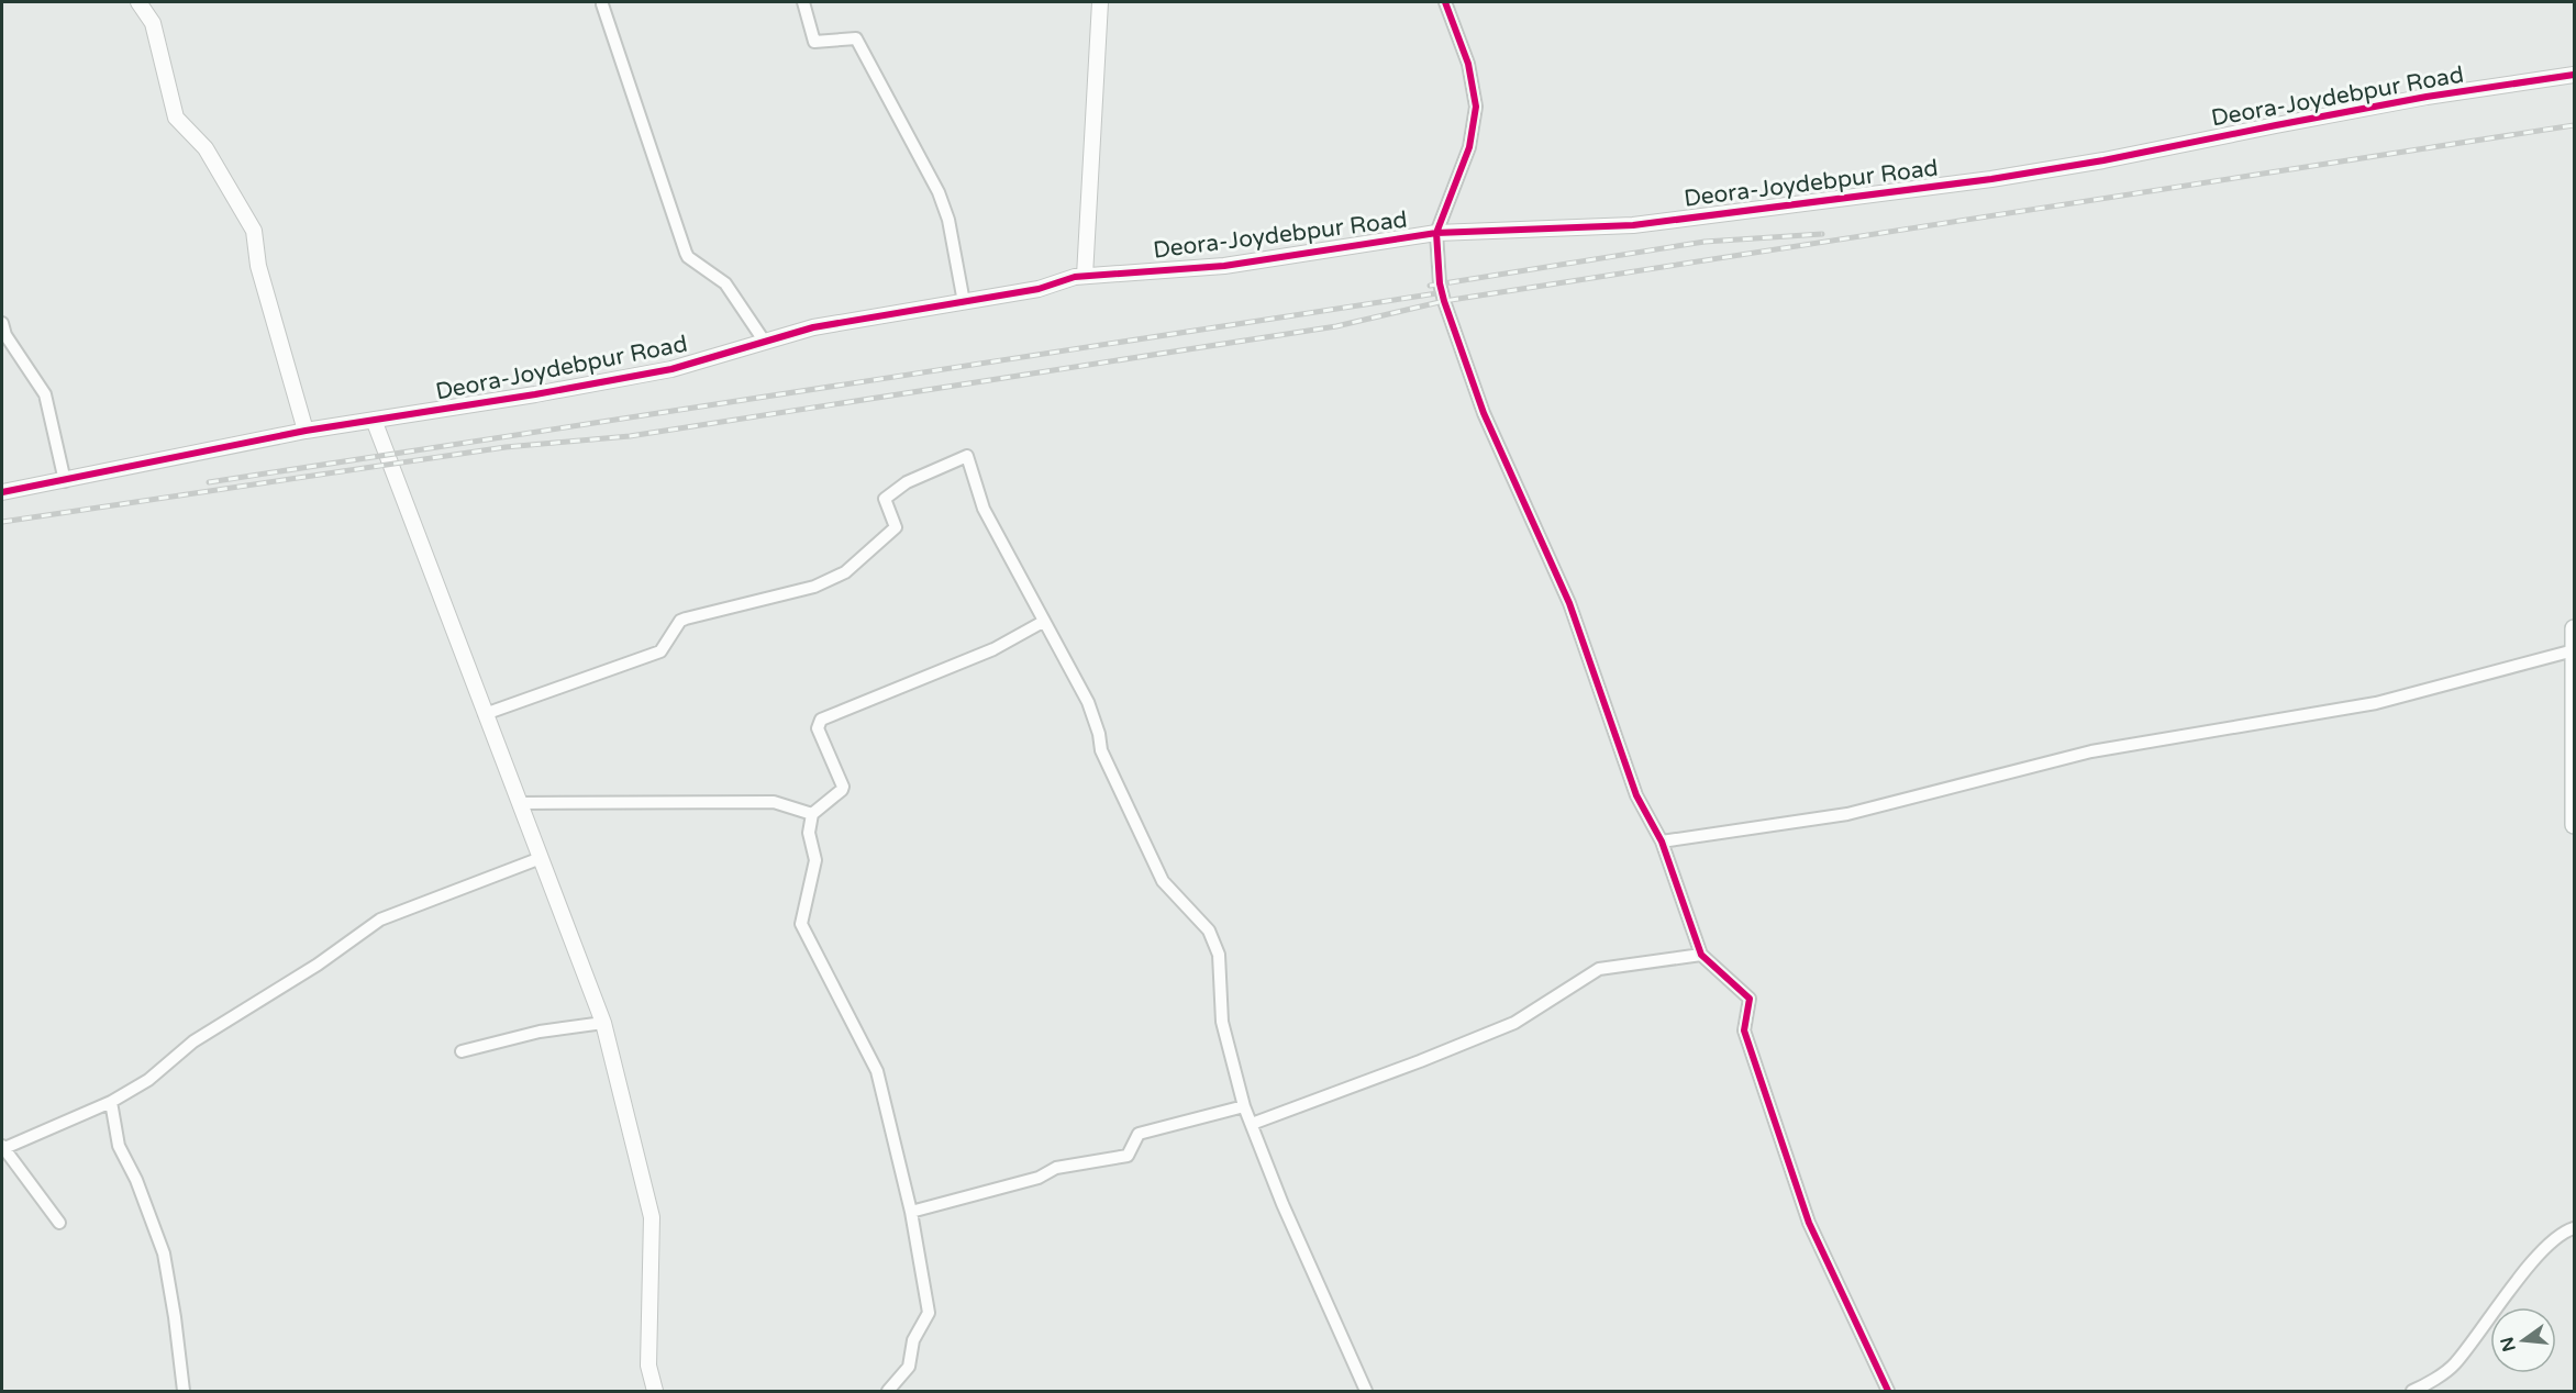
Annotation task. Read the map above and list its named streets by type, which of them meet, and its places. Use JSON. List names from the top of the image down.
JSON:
{
  "streets": {
    "street": ["Deora-Joydebpur Road"]
  },
  "north": "left"
}
